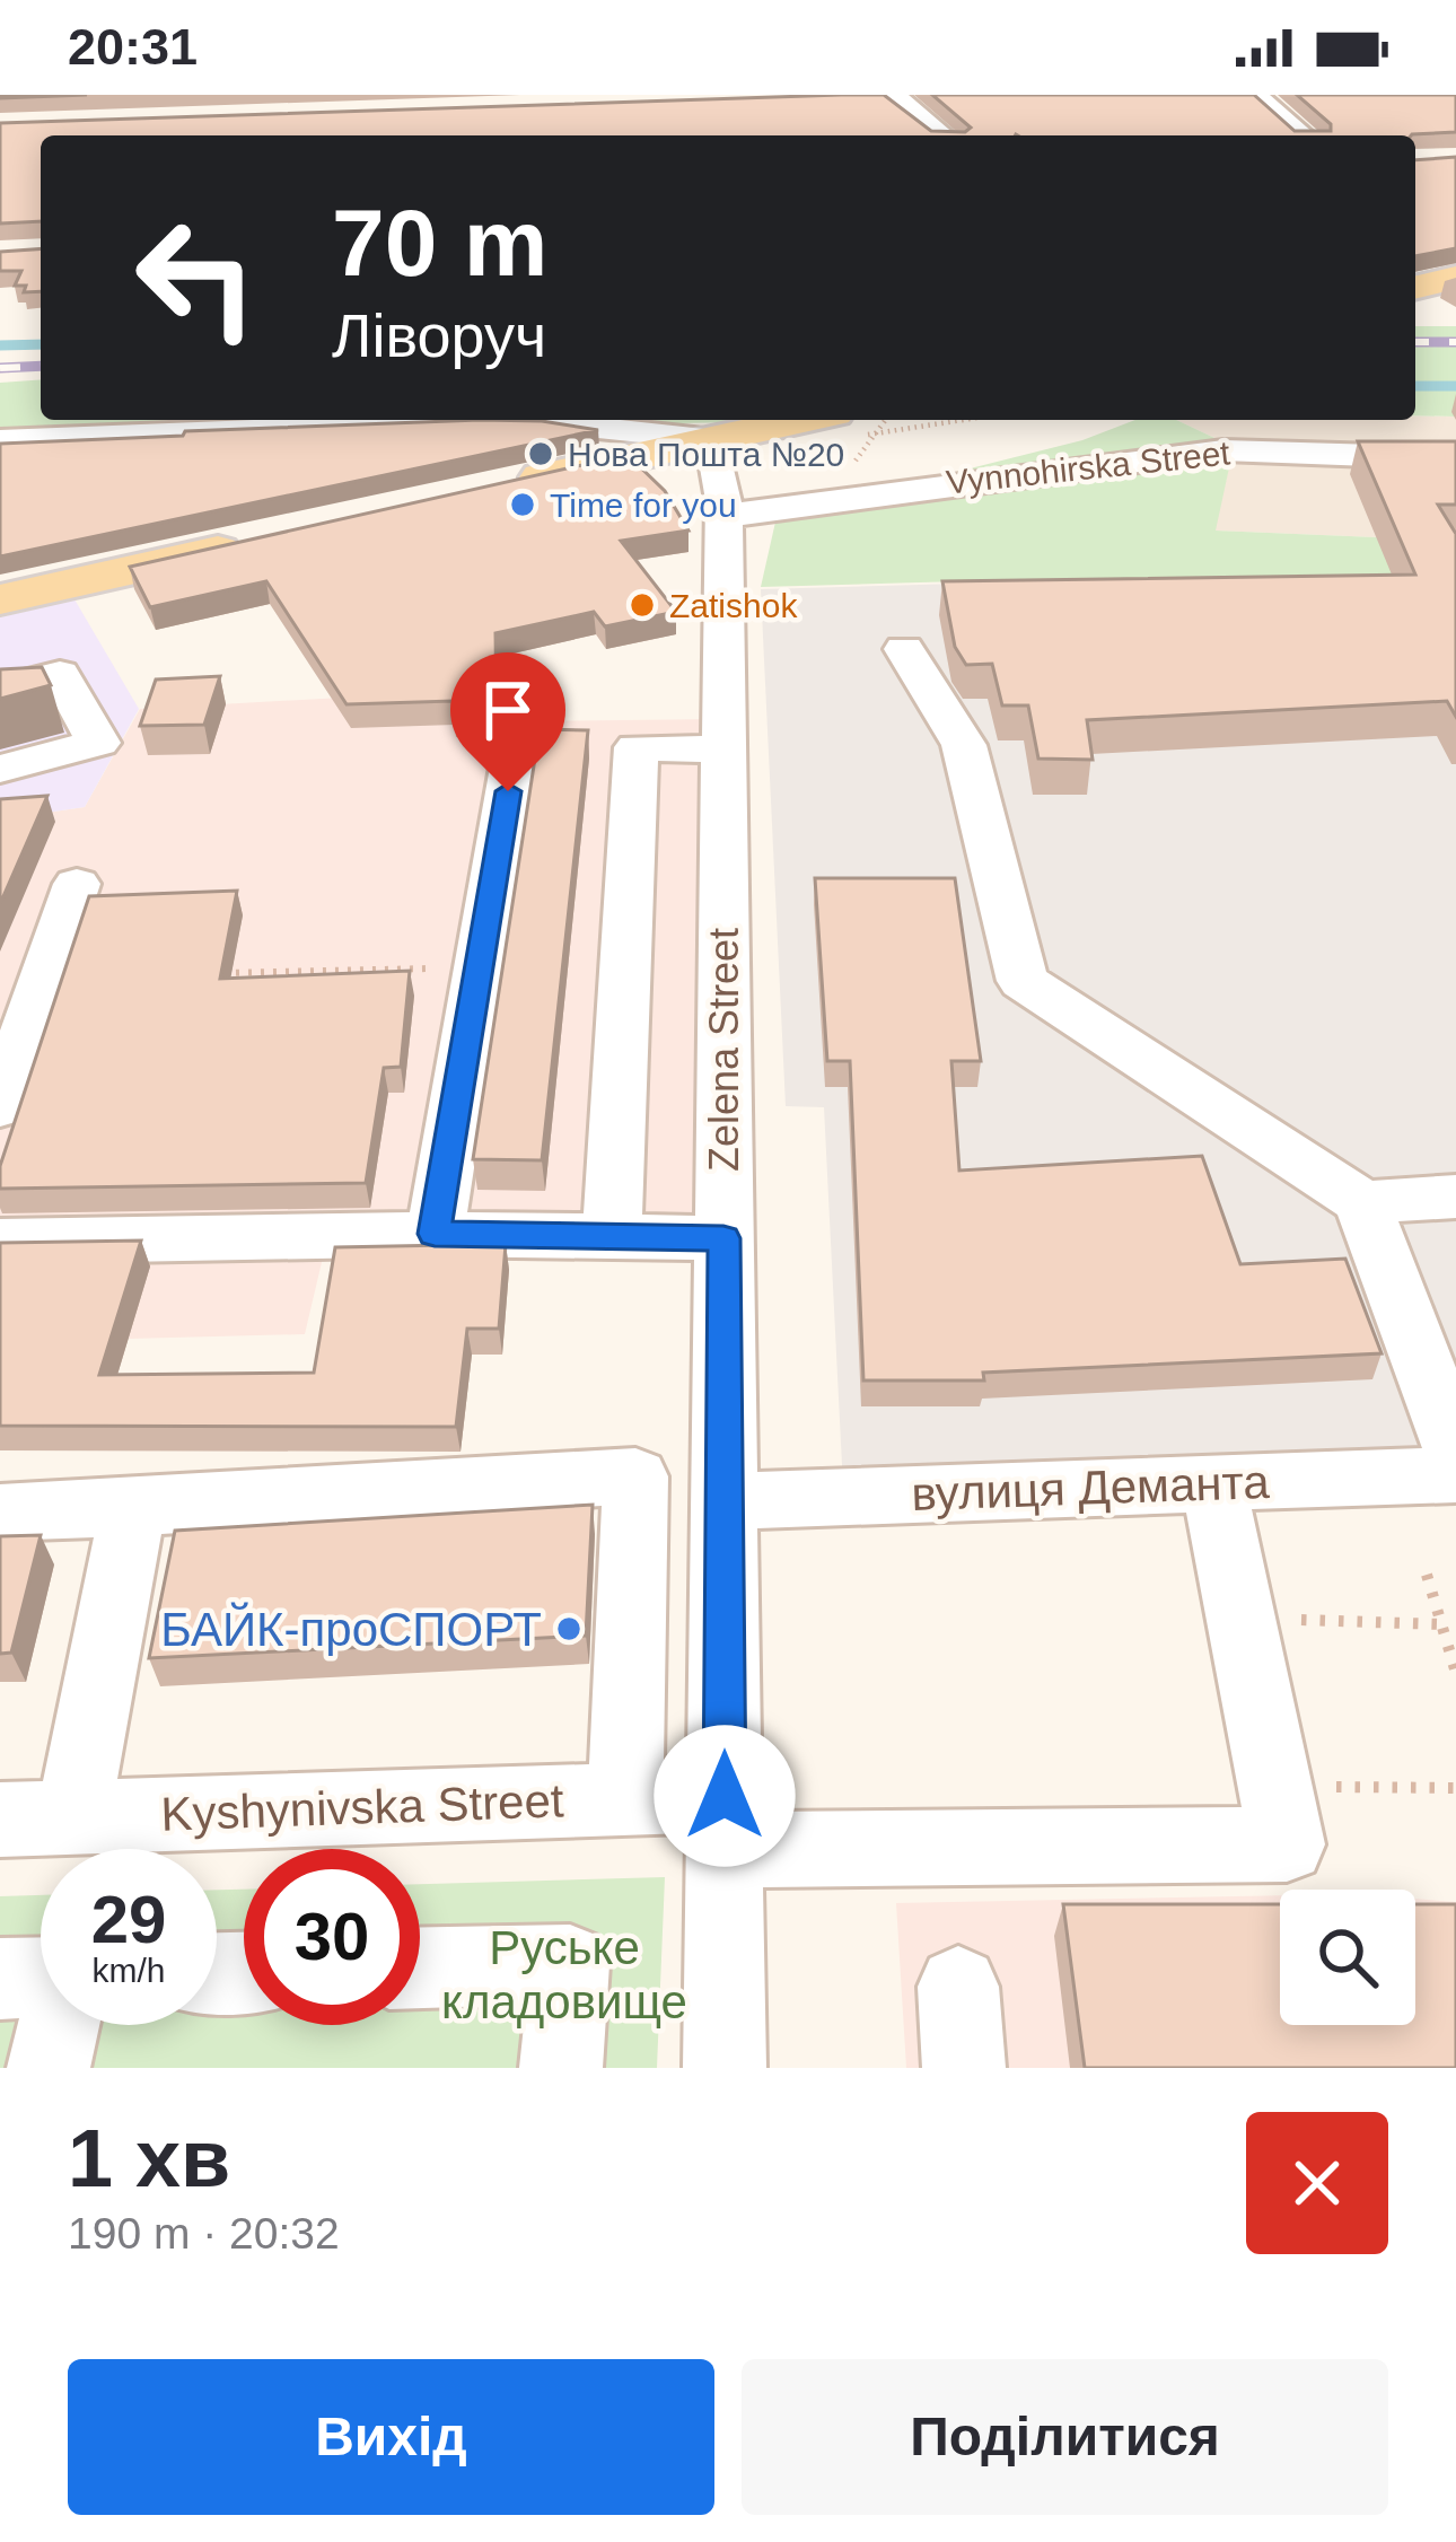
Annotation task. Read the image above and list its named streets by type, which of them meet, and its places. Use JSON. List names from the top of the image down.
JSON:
{
  "streets": {
    "street": [
      "Vynnohirska Street",
      "Zelena Street",
      "вулиця Деманта",
      "Kyshynivska Street"
    ]
  },
  "crossings": [
    ["Vynnohirska Street", "Zelena Street"],
    ["Zelena Street", "вулиця Деманта"],
    ["Zelena Street", "Kyshynivska Street"]
  ],
  "parks": ["Руське кладовище"],
  "places": [
    "Нова Пошта №20",
    "Time for you",
    "Zatishok",
    "БАЙК-проСПОРТ"
  ],
  "page": {
    "status": "20:31",
    "turn": ["70 m", "Ліворуч"],
    "speed": "29 km/h",
    "limit": "30",
    "heading": ["1 хв", "190 m · 20:32"],
    "buttons": ["Вихід", "Поділитися"]
  }
}
